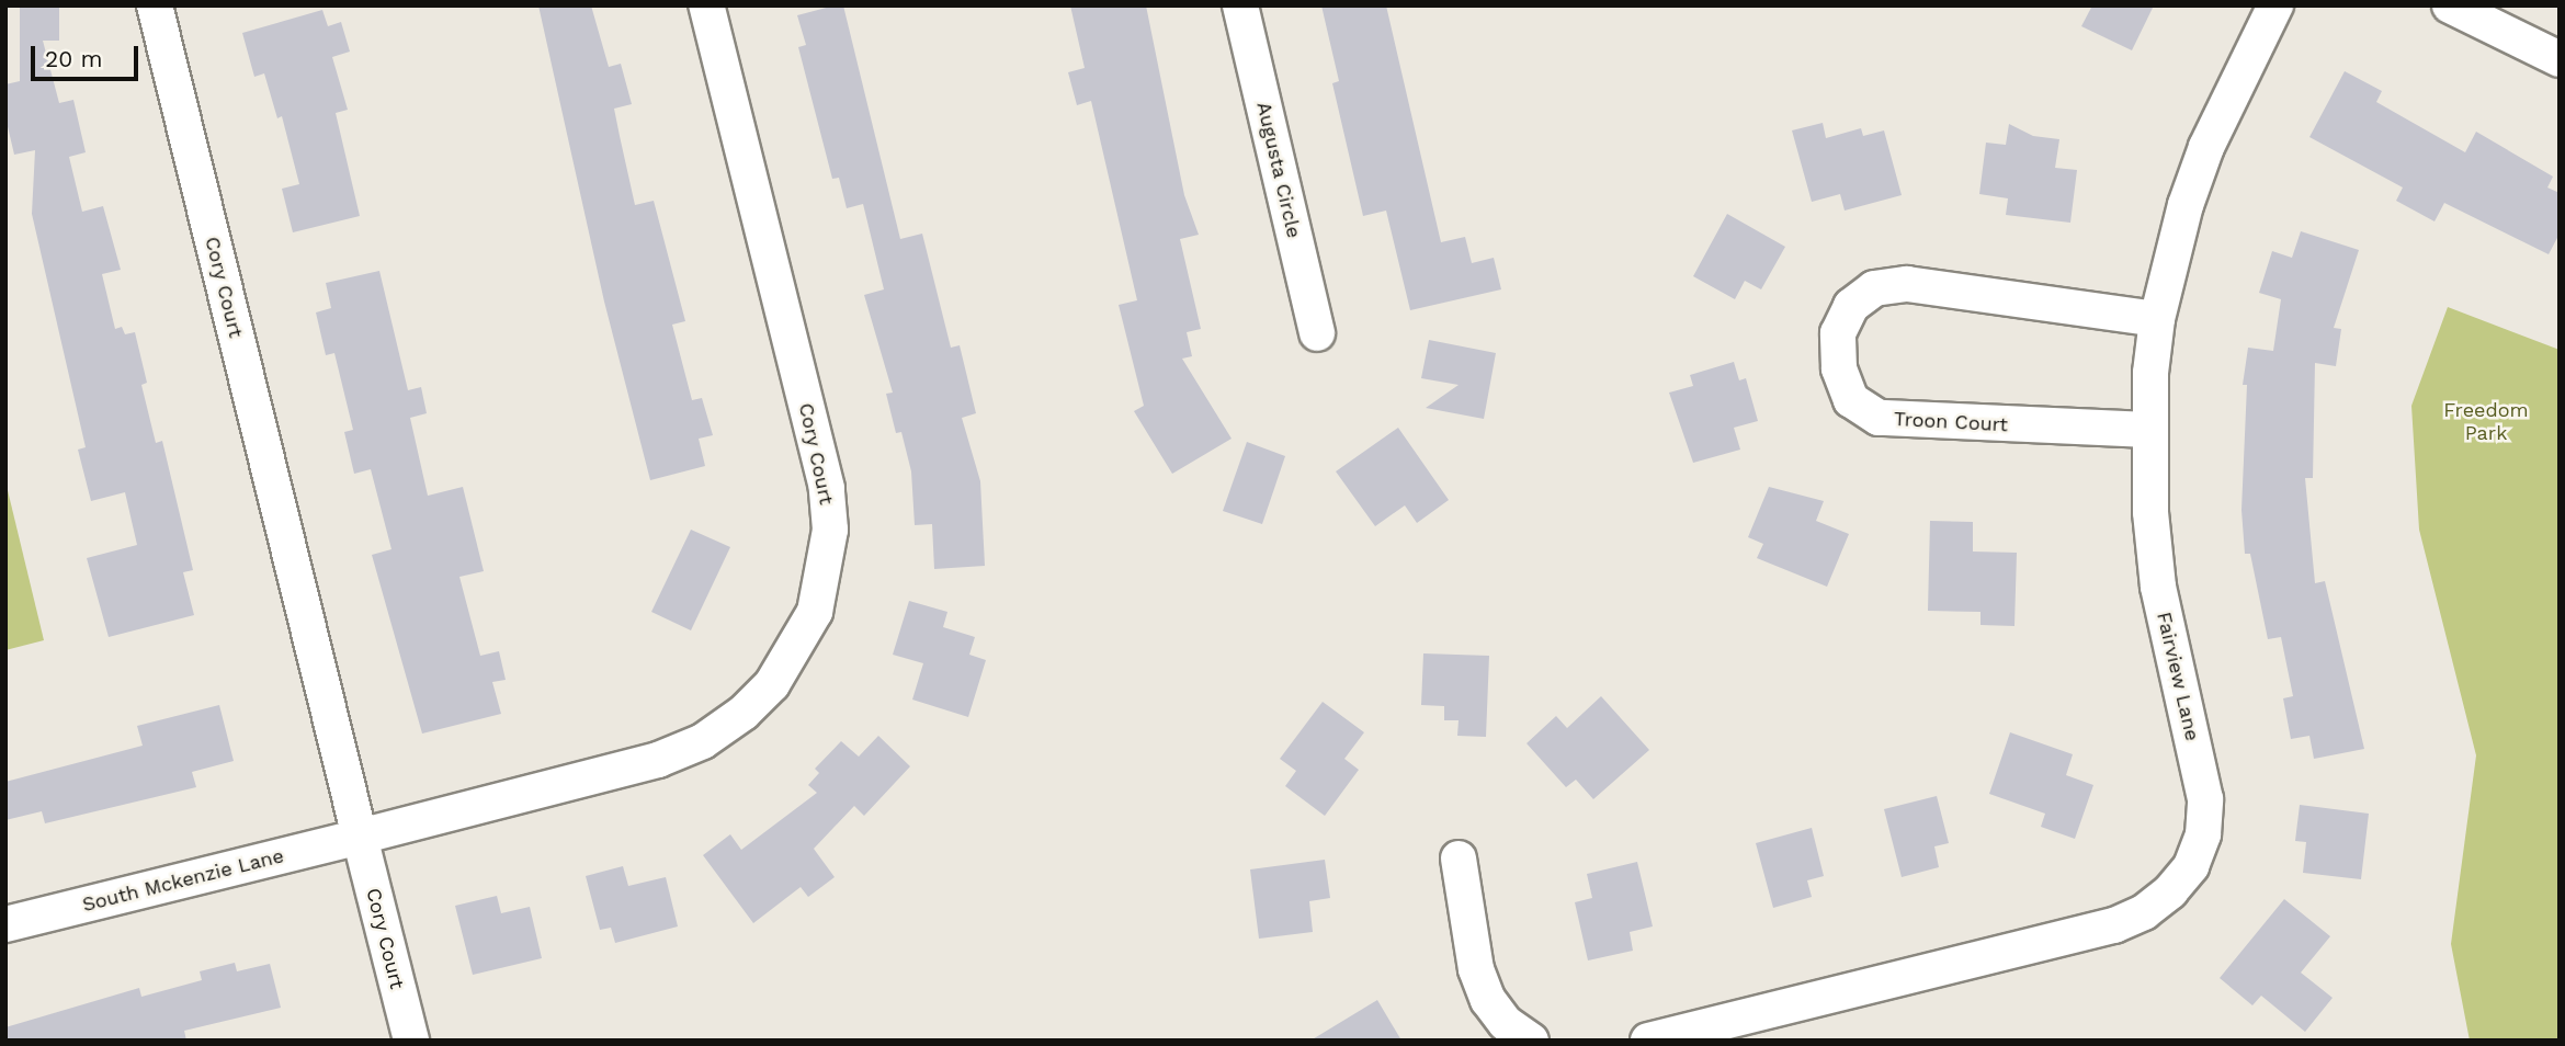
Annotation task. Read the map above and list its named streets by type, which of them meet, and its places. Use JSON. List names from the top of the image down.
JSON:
{
  "streets": {
    "street": [
      "Augusta Circle",
      "Cory Court",
      "Troon Court",
      "Fairview Lane",
      "South Mckenzie Lane"
    ]
  },
  "crossings": [
    ["Cory Court", "South Mckenzie Lane"],
    ["Troon Court", "Fairview Lane"]
  ],
  "parks": ["Freedom Park"],
  "scale_bar": "20 m"
}
